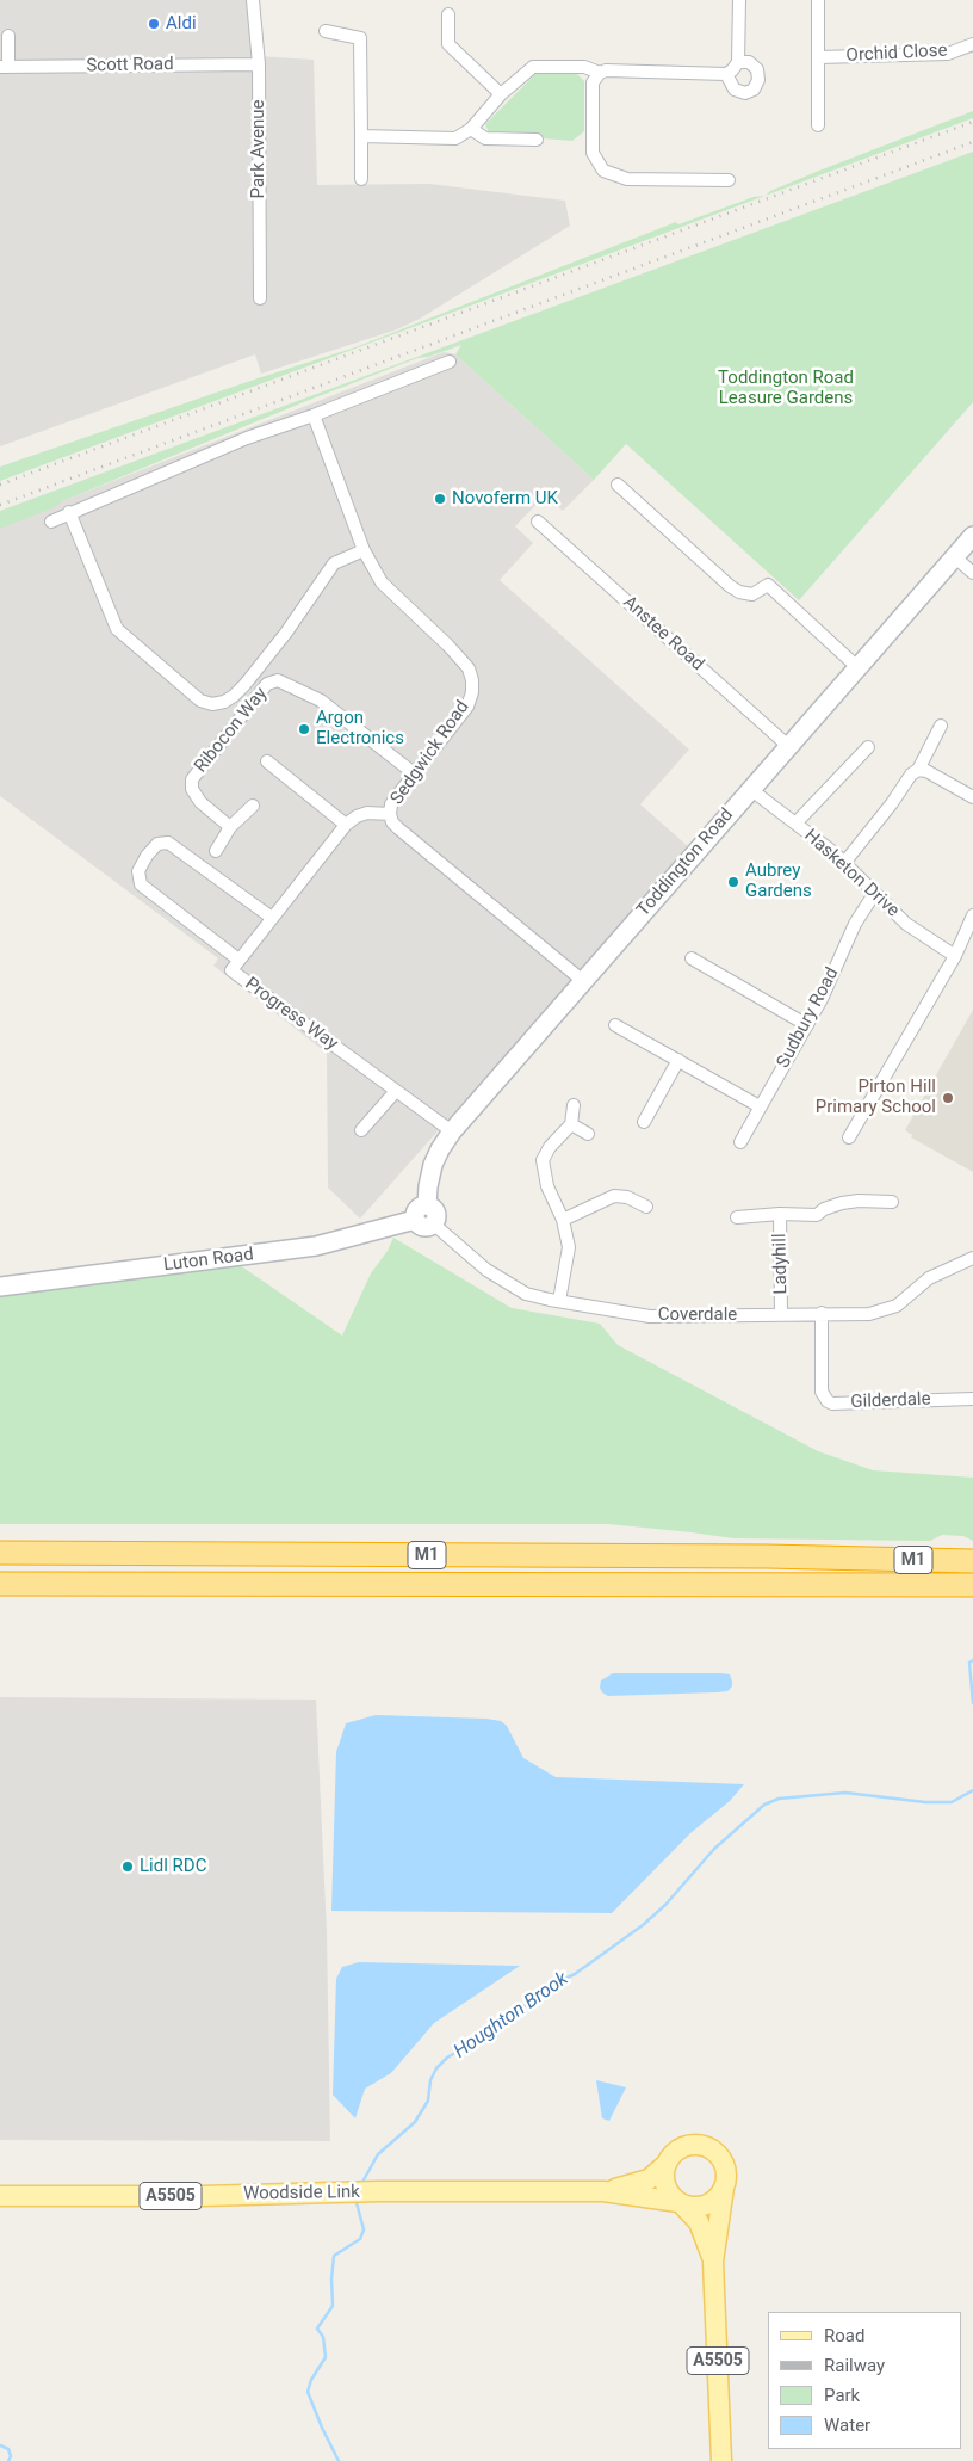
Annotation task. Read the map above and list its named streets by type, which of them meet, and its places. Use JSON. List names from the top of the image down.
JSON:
{
  "streets": {
    "highway": ["M1"],
    "main road": [
      "Toddington Road",
      "Luton Road",
      "Woodside Link",
      "A5505"
    ],
    "street": [
      "Orchid Close",
      "Scott Road",
      "Park Avenue",
      "Anstee Road",
      "Ribocon Way",
      "Sedgwick Road",
      "Hasketon Drive",
      "Progress Way",
      "Sudbury Road",
      "Ladyhill",
      "Coverdale",
      "Gilderdale"
    ]
  },
  "crossings": [
    ["Scott Road", "Park Avenue"],
    ["Anstee Road", "Toddington Road"],
    ["Ribocon Way", "Sedgwick Road"],
    ["Sedgwick Road", "Toddington Road"],
    ["Sedgwick Road", "Progress Way"],
    ["Toddington Road", "Hasketon Drive"],
    ["Toddington Road", "Progress Way"],
    ["Toddington Road", "Luton Road"],
    ["Toddington Road", "Coverdale"],
    ["Hasketon Drive", "Sudbury Road"],
    ["Luton Road", "Coverdale"],
    ["Ladyhill", "Coverdale"],
    ["Coverdale", "Gilderdale"],
    ["Woodside Link", "A5505"]
  ],
  "water": ["Houghton Brook"],
  "parks": ["Toddington Road Leasure Gardens"],
  "places": [
    "Aldi",
    "Novoferm UK",
    "Argon Electronics",
    "Aubrey Gardens",
    "Pirton Hill Primary School",
    "Lidl RDC"
  ],
  "legend": [
    "Road",
    "Railway",
    "Park",
    "Water"
  ]
}
